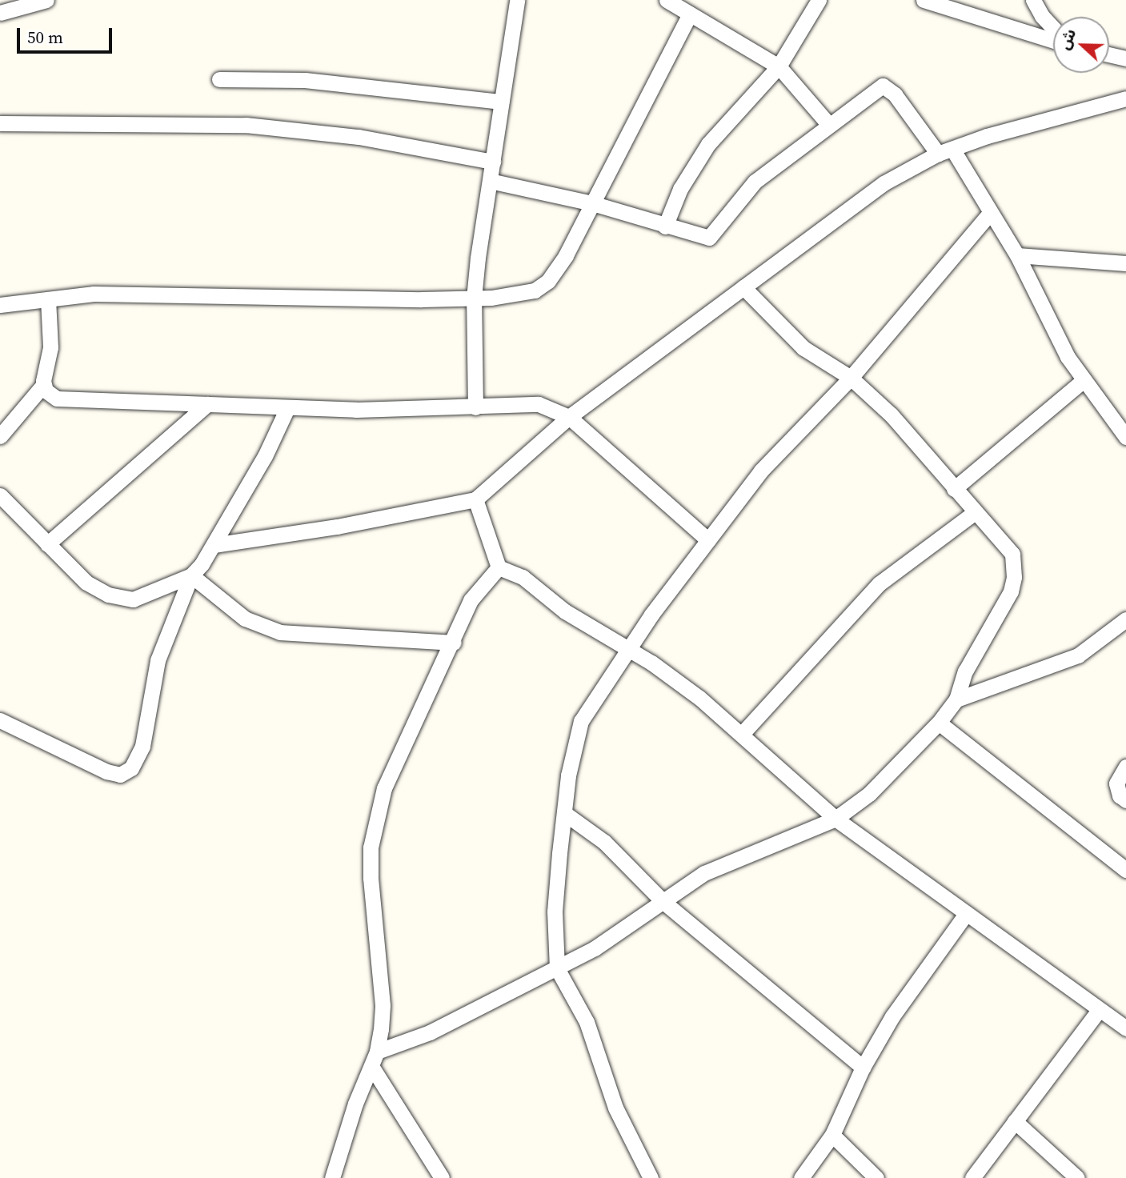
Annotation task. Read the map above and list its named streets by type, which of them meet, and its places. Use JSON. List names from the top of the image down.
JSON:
{
  "scale_bar": "50 m",
  "north": "left"
}
